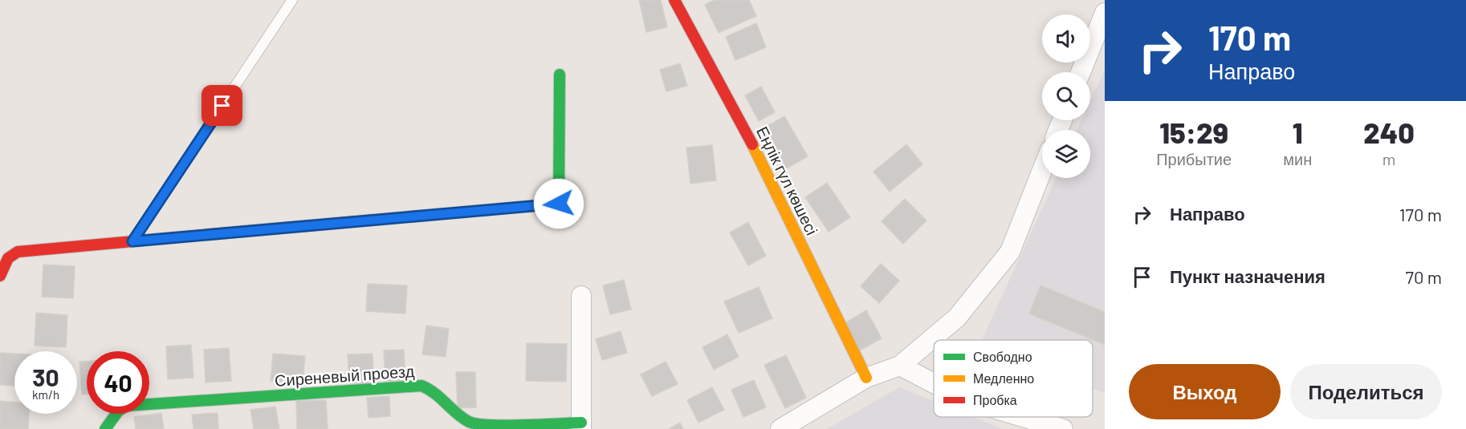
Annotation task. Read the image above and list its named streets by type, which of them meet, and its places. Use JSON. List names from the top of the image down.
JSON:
{
  "streets": {
    "street": ["Еңлік гүл көшесі", "Сиреневый проезд"]
  },
  "legend": ["Свободно", "Медленно", "Пробка"],
  "page": {
    "turn": ["170 m", "Направо"],
    "eta": [
      "15:29",
      "Прибытие",
      "1",
      "мин",
      "240",
      "m"
    ],
    "list": [
      {
        "name": "Направо",
        "value": "170 m"
      },
      {
        "name": "Пункт назначения",
        "value": "70 m"
      }
    ],
    "speed": "30 km/h",
    "limit": "40",
    "buttons": ["Выход", "Поделиться"]
  }
}
